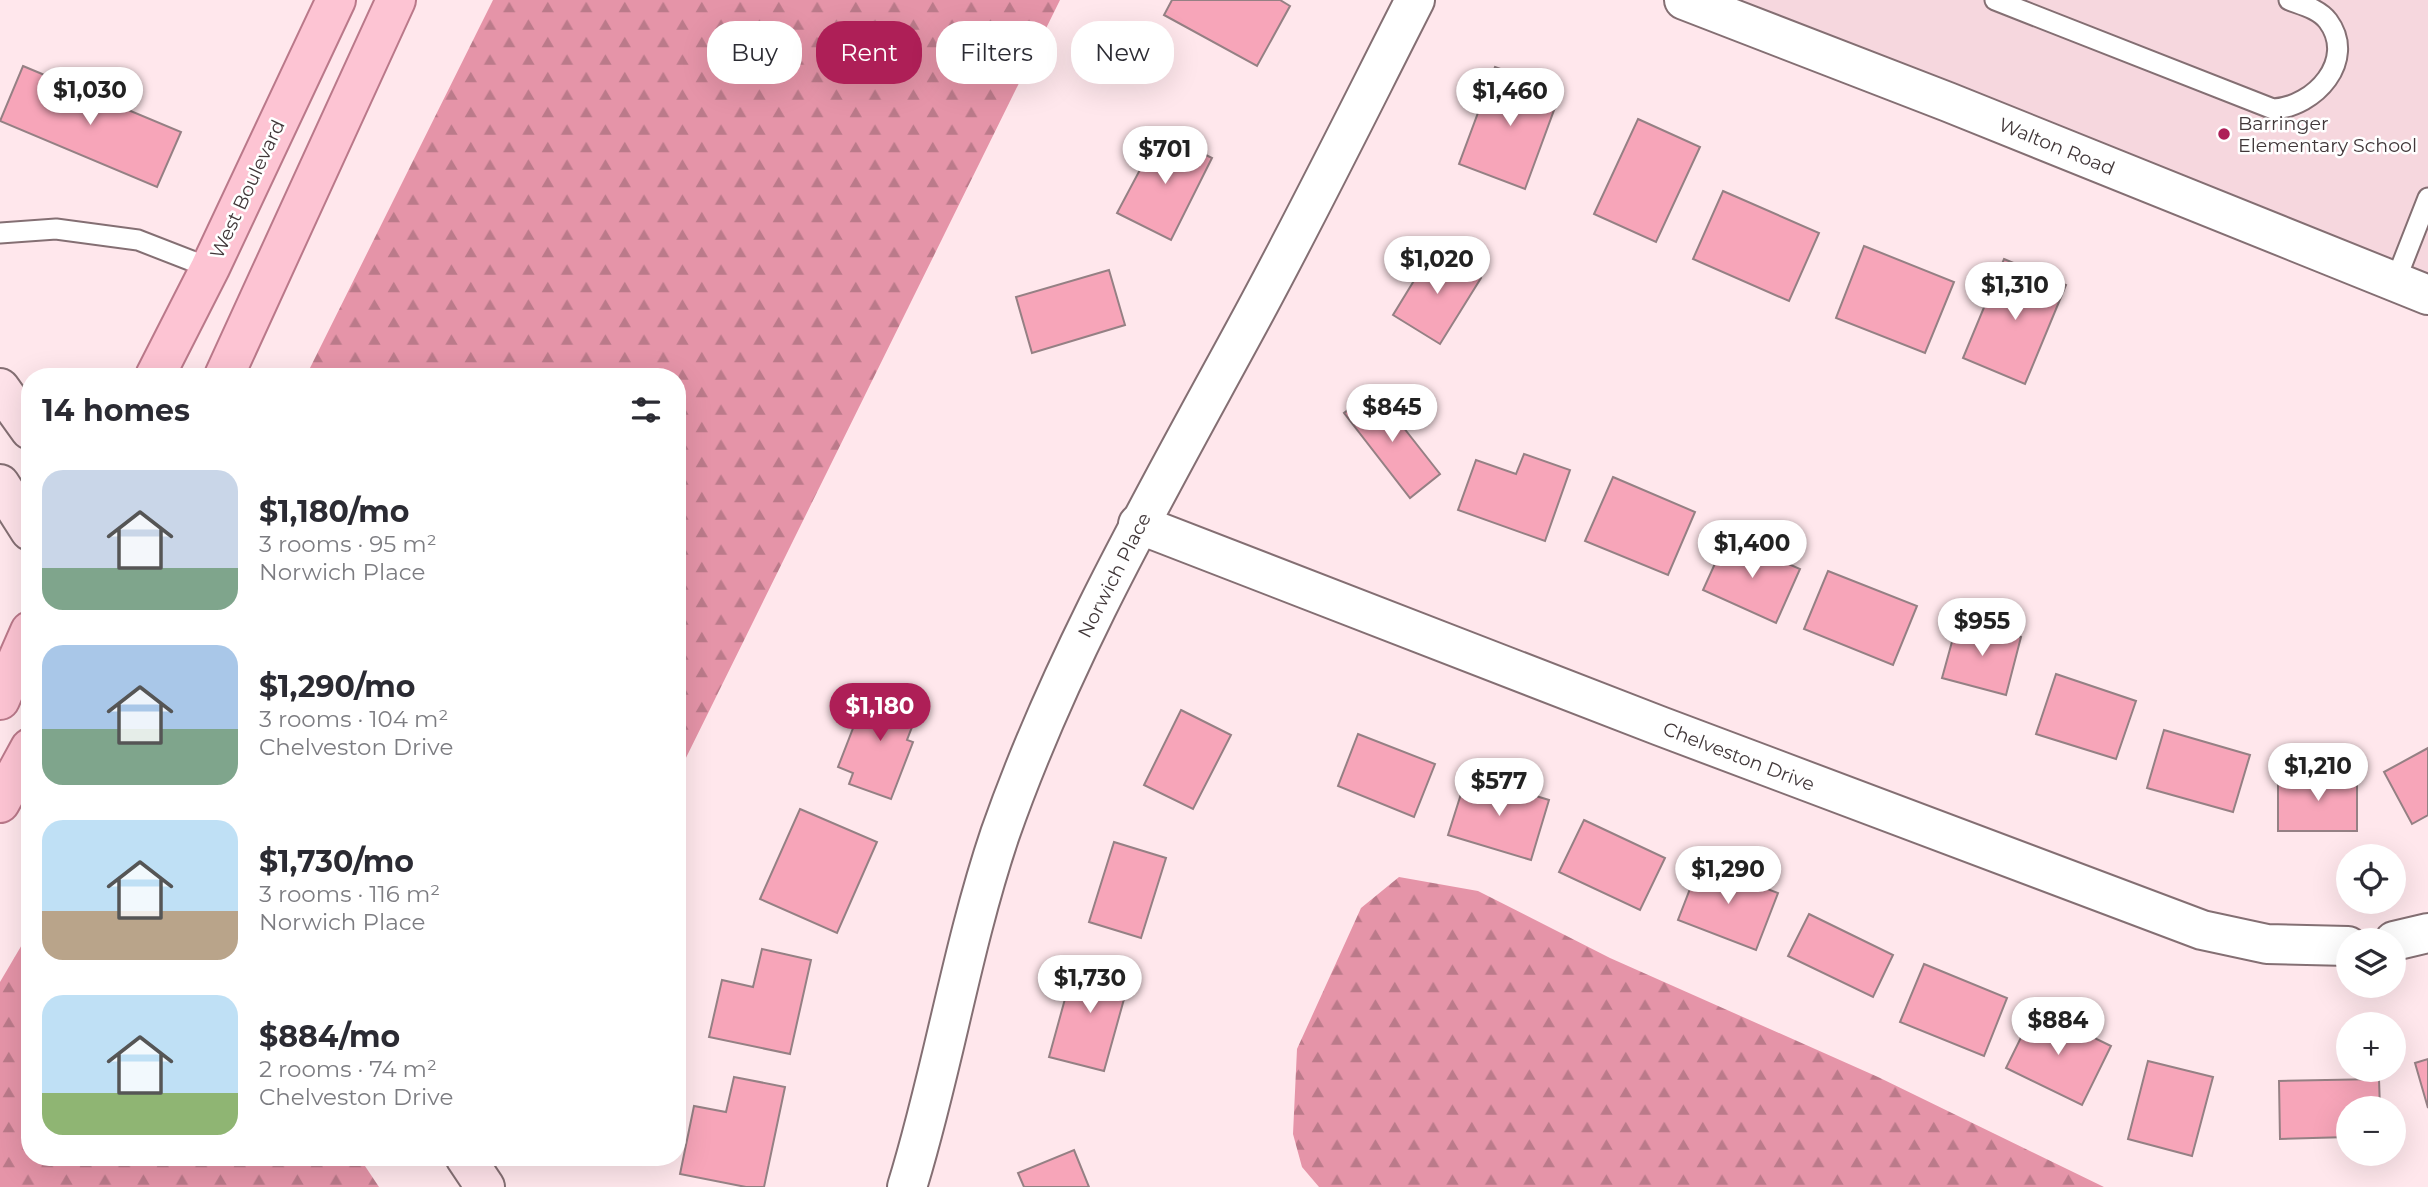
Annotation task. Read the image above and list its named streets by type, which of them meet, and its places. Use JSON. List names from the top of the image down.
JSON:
{
  "streets": {
    "main road": ["West Boulevard"],
    "street": ["Walton Road", "Norwich Place", "Chelveston Drive"]
  },
  "crossings": [
    ["Norwich Place", "Chelveston Drive"]
  ],
  "places": ["Barringer Elementary School"],
  "page": {
    "chip": [
      "Buy",
      "Rent",
      "Filters",
      "New"
    ],
    "price": [
      "$1,030",
      "$1,460",
      "$701",
      "$1,020",
      "$1,310",
      "$845",
      "$1,400",
      "$955",
      "$1,180",
      "$1,210",
      "$577",
      "$1,290",
      "$1,730",
      "$884"
    ],
    "heading": "14 homes",
    "list": [
      {
        "name": "$1,180/mo",
        "note": "3 rooms · 95 m² · Norwich Place"
      },
      {
        "name": "$1,290/mo",
        "note": "3 rooms · 104 m² · Chelveston Drive"
      },
      {
        "name": "$1,730/mo",
        "note": "3 rooms · 116 m² · Norwich Place"
      },
      {
        "name": "$884/mo",
        "note": "2 rooms · 74 m² · Chelveston Drive"
      }
    ],
    "map_buttons": ["+", "−"]
  }
}
